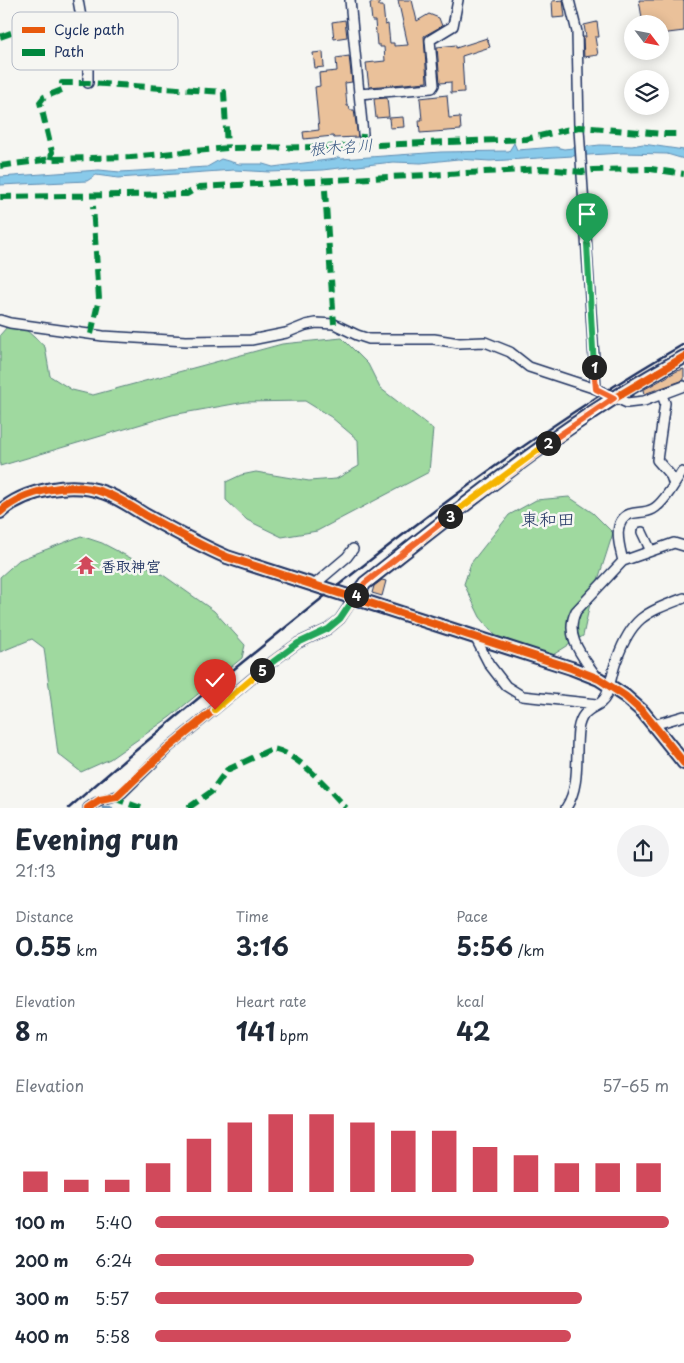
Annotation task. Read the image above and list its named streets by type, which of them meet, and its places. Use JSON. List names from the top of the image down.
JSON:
{
  "districts": ["東和田"],
  "water": ["根木名川"],
  "places": {
    "temple": ["香取神宮"]
  },
  "legend": ["Cycle path", "Path"],
  "north": "bottom right",
  "page": {
    "pins": [
      "1",
      "2",
      "3",
      "4",
      "5"
    ],
    "heading": ["Evening run", "21:13"],
    "stats": [
      ["Distance", "0.55 km"],
      ["Time", "3:16"],
      ["Pace", "5:56 /km"],
      ["Elevation", "8 m"],
      ["Heart rate", "141 bpm"],
      ["kcal", "42"]
    ],
    "chart": ["Elevation", "57–65 m"],
    "list": [
      {
        "name": "100 m",
        "note": "5:40"
      },
      {
        "name": "200 m",
        "note": "6:24"
      },
      {
        "name": "300 m",
        "note": "5:57"
      },
      {
        "name": "400 m",
        "note": "5:58"
      }
    ]
  }
}
